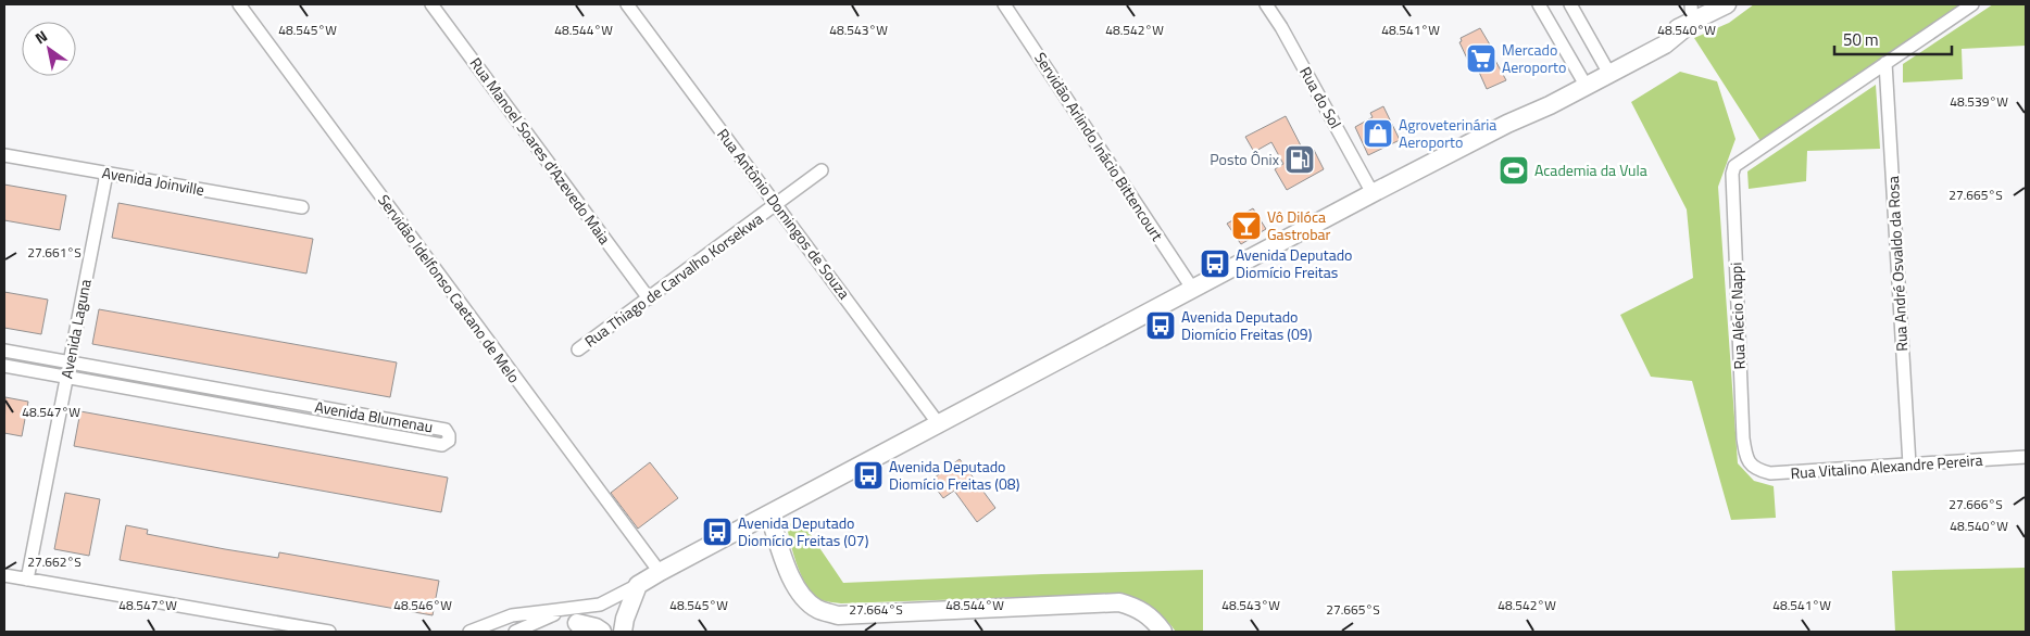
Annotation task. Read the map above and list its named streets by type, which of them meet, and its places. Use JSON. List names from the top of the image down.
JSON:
{
  "streets": {
    "street": [
      "Rua do Sol",
      "Servidão Arlindo Inácio Bittencourt",
      "Rua Manoel Soares d'Azevedo Maia",
      "Avenida Joinville",
      "Rua Antônio Domingos de Souza",
      "Rua André Osvaldo da Rosa",
      "Rua Thiago de Carvalho Korsekwa",
      "Servidão Idelfonso Caetano de Melo",
      "Rua Alécio Nappi",
      "Avenida Laguna",
      "Avenida Blumenau",
      "Rua Vitalino Alexandre Pereira"
    ]
  },
  "crossings": [
    ["Rua Manoel Soares d'Azevedo Maia", "Rua Thiago de Carvalho Korsekwa"],
    ["Avenida Joinville", "Avenida Laguna"],
    ["Rua Antônio Domingos de Souza", "Rua Thiago de Carvalho Korsekwa"],
    ["Rua André Osvaldo da Rosa", "Rua Alécio Nappi"],
    ["Rua André Osvaldo da Rosa", "Rua Vitalino Alexandre Pereira"],
    ["Rua Alécio Nappi", "Rua Vitalino Alexandre Pereira"],
    ["Avenida Laguna", "Avenida Blumenau"]
  ],
  "places": {
    "supermarket": ["Mercado Aeroporto"],
    "shop": ["Agroveterinária Aeroporto"],
    "fuel station": ["Posto Ônix"],
    "sports": ["Academia da Vula"],
    "bar": ["Vô Dilóca Gastrobar"],
    "bus stop": [
      "Avenida Deputado Diomício Freitas",
      "Avenida Deputado Diomício Freitas (09)",
      "Avenida Deputado Diomício Freitas (08)",
      "Avenida Deputado Diomício Freitas (07)"
    ]
  },
  "scale_bar": "50 m",
  "north": "top left",
  "coordinates": [
    "48.541°W",
    "48.545°W",
    "48.544°W",
    "48.543°W",
    "48.542°W",
    "48.540°W",
    "48.539°W",
    "27.665°S",
    "27.661°S",
    "48.547°W",
    "27.666°S",
    "27.662°S",
    "48.546°W",
    "27.664°S"
  ]
}
